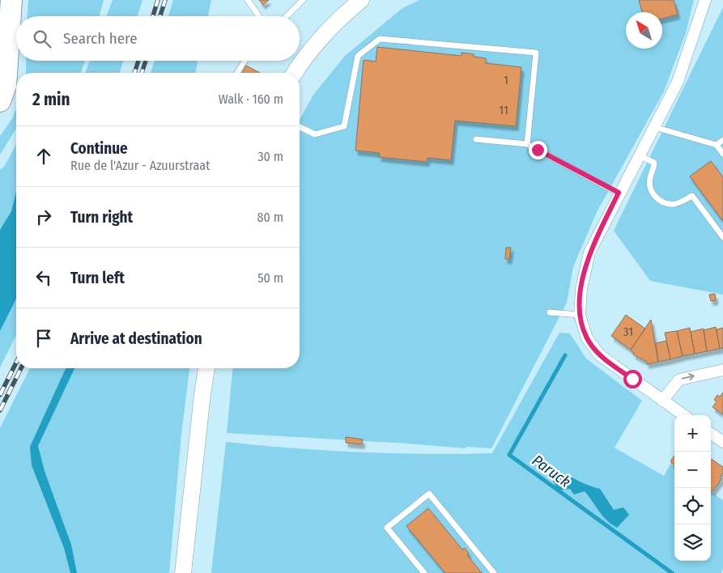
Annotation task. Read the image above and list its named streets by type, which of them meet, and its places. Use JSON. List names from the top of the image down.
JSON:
{
  "water": ["Paruck"],
  "house_numbers": ["1", "11", "31"],
  "north": "top left",
  "page": {
    "search": "Search here",
    "heading": ["2 min", "Walk · 160 m"],
    "list": [
      ["Continue", "Rue de l'Azur - Azuurstraat", "30 m"],
      ["Turn right", "80 m"],
      ["Turn left", "50 m"],
      "Arrive at destination"
    ],
    "map_buttons": ["+", "−"]
  }
}
